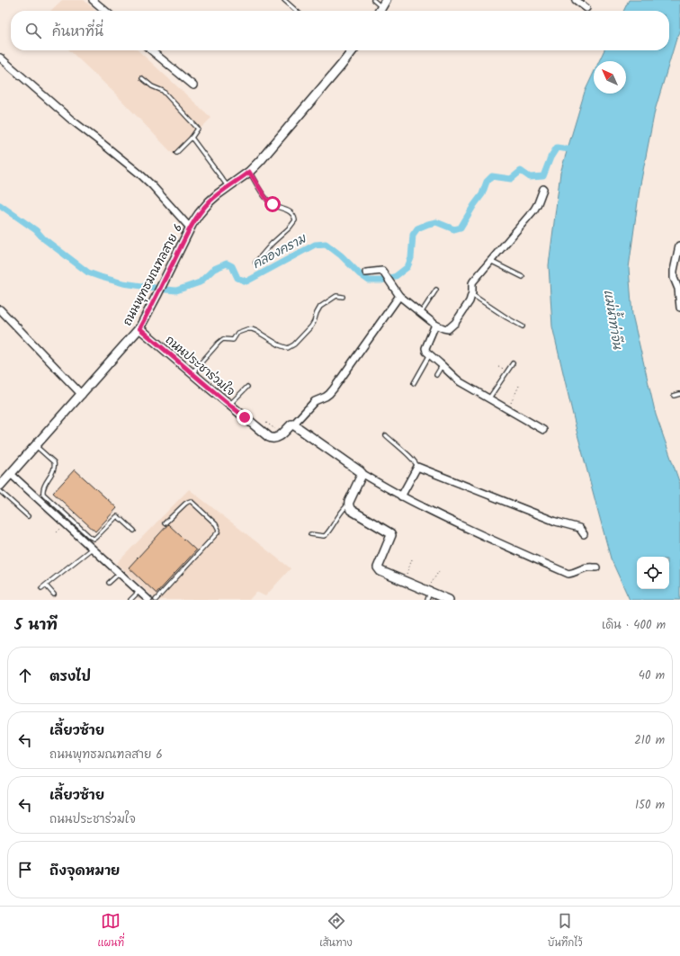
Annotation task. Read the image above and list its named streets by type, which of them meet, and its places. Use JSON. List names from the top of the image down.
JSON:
{
  "streets": {
    "main road": ["ถนนพุทธมณฑลสาย 6", "ถนนประชาร่วมใจ"]
  },
  "crossings": [
    ["ถนนพุทธมณฑลสาย 6", "ถนนประชาร่วมใจ"]
  ],
  "water": ["คลองคราม", "แม่น้ำท่าจีน"],
  "north": "top left",
  "page": {
    "search": "ค้นหาที่นี่",
    "heading": ["5 นาที", "เดิน · 400 m"],
    "list": [
      ["ตรงไป", "40 m"],
      ["เลี้ยวซ้าย", "ถนนพุทธมณฑลสาย 6", "210 m"],
      ["เลี้ยวซ้าย", "ถนนประชาร่วมใจ", "150 m"],
      "ถึงจุดหมาย"
    ],
    "nav": ["แผนที่", "เส้นทาง", "บันทึกไว้"]
  }
}
